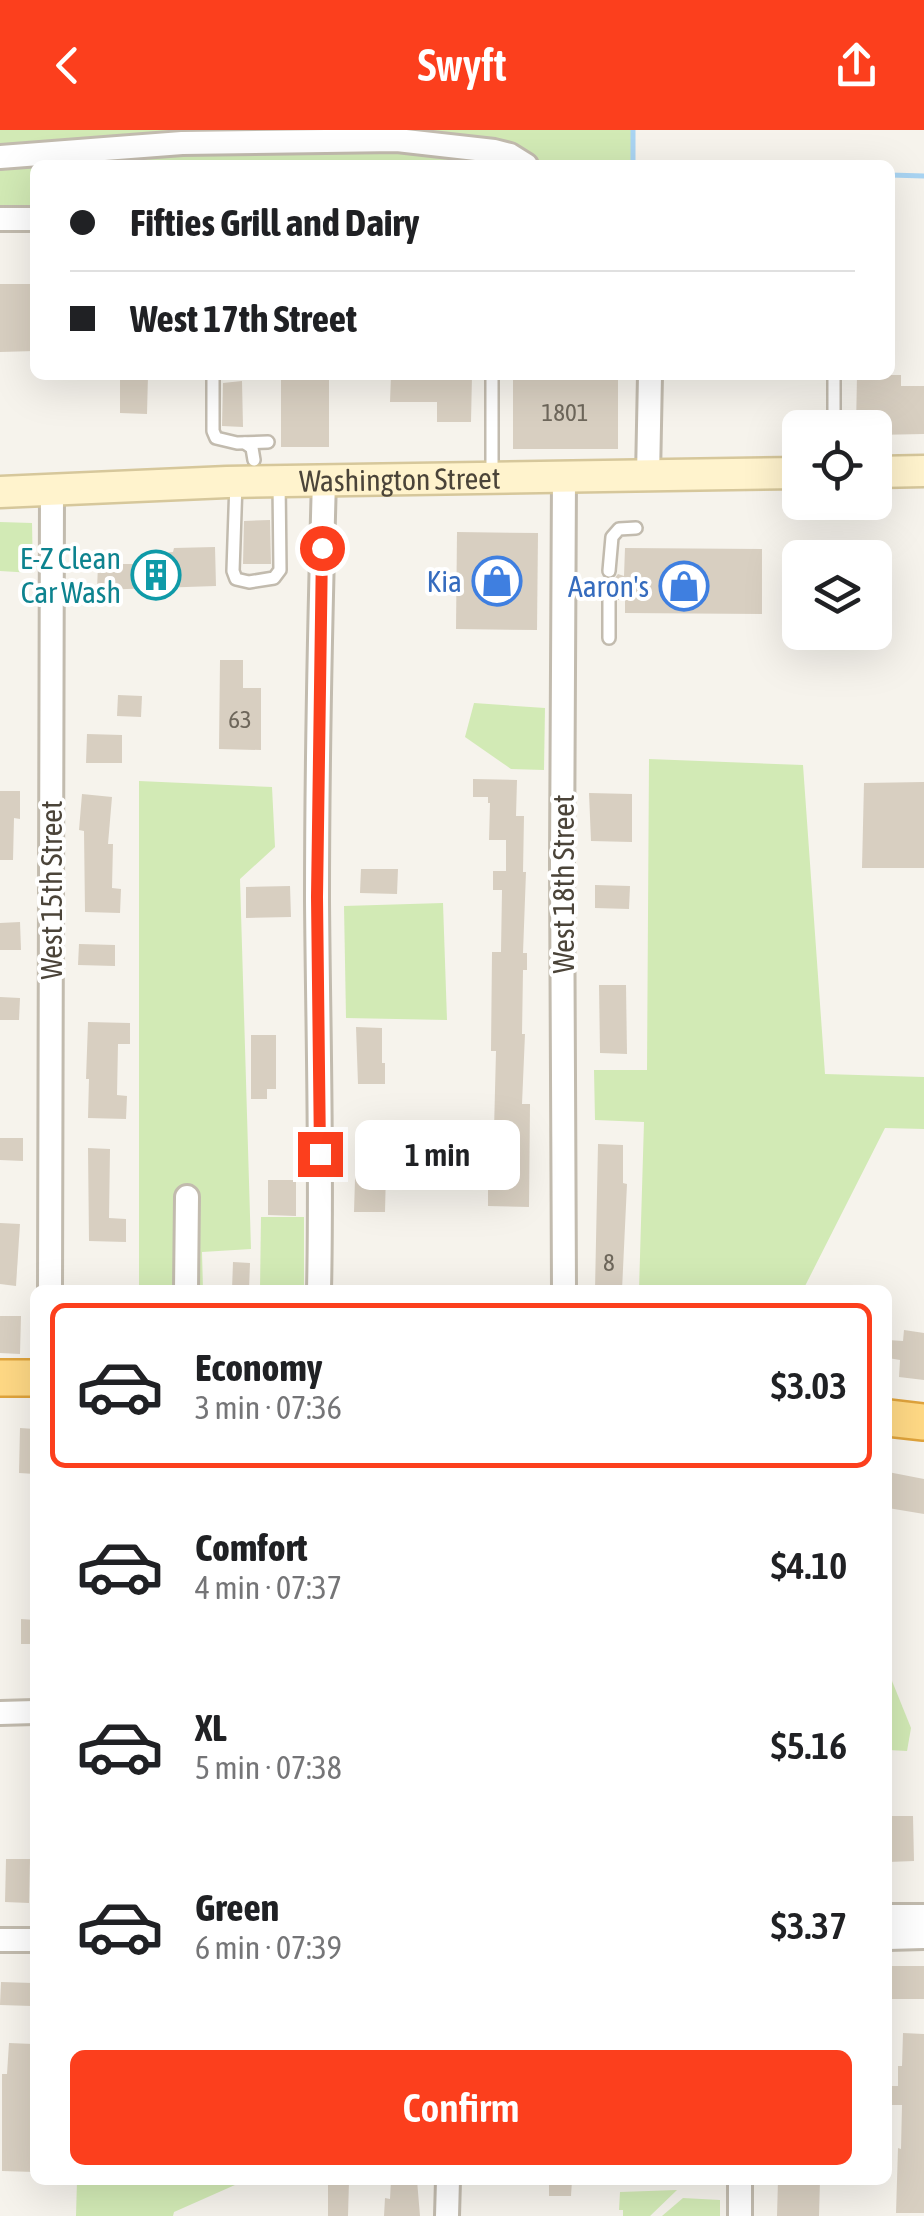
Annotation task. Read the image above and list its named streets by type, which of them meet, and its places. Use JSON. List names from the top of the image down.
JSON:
{
  "streets": {
    "main road": ["Washington Street"],
    "street": ["West 18th Street", "West 15th Street"]
  },
  "crossings": [
    ["Washington Street", "West 18th Street"],
    ["Washington Street", "West 15th Street"]
  ],
  "places": {
    "building": ["E-Z Clean Car Wash"],
    "shop": ["Kia", "Aaron's"]
  },
  "house_numbers": ["1801", "63", "8"],
  "page": {
    "header": "Swyft",
    "banner": ["Fifties Grill and Dairy", "West 17th Street"],
    "bubble": "1 min",
    "list": [
      {
        "name": "Economy",
        "note": "3 min · 07:36",
        "value": "$3.03"
      },
      {
        "name": "Comfort",
        "note": "4 min · 07:37",
        "value": "$4.10"
      },
      {
        "name": "XL",
        "note": "5 min · 07:38",
        "value": "$5.16"
      },
      {
        "name": "Green",
        "note": "6 min · 07:39",
        "value": "$3.37"
      }
    ],
    "buttons": "Confirm"
  }
}
